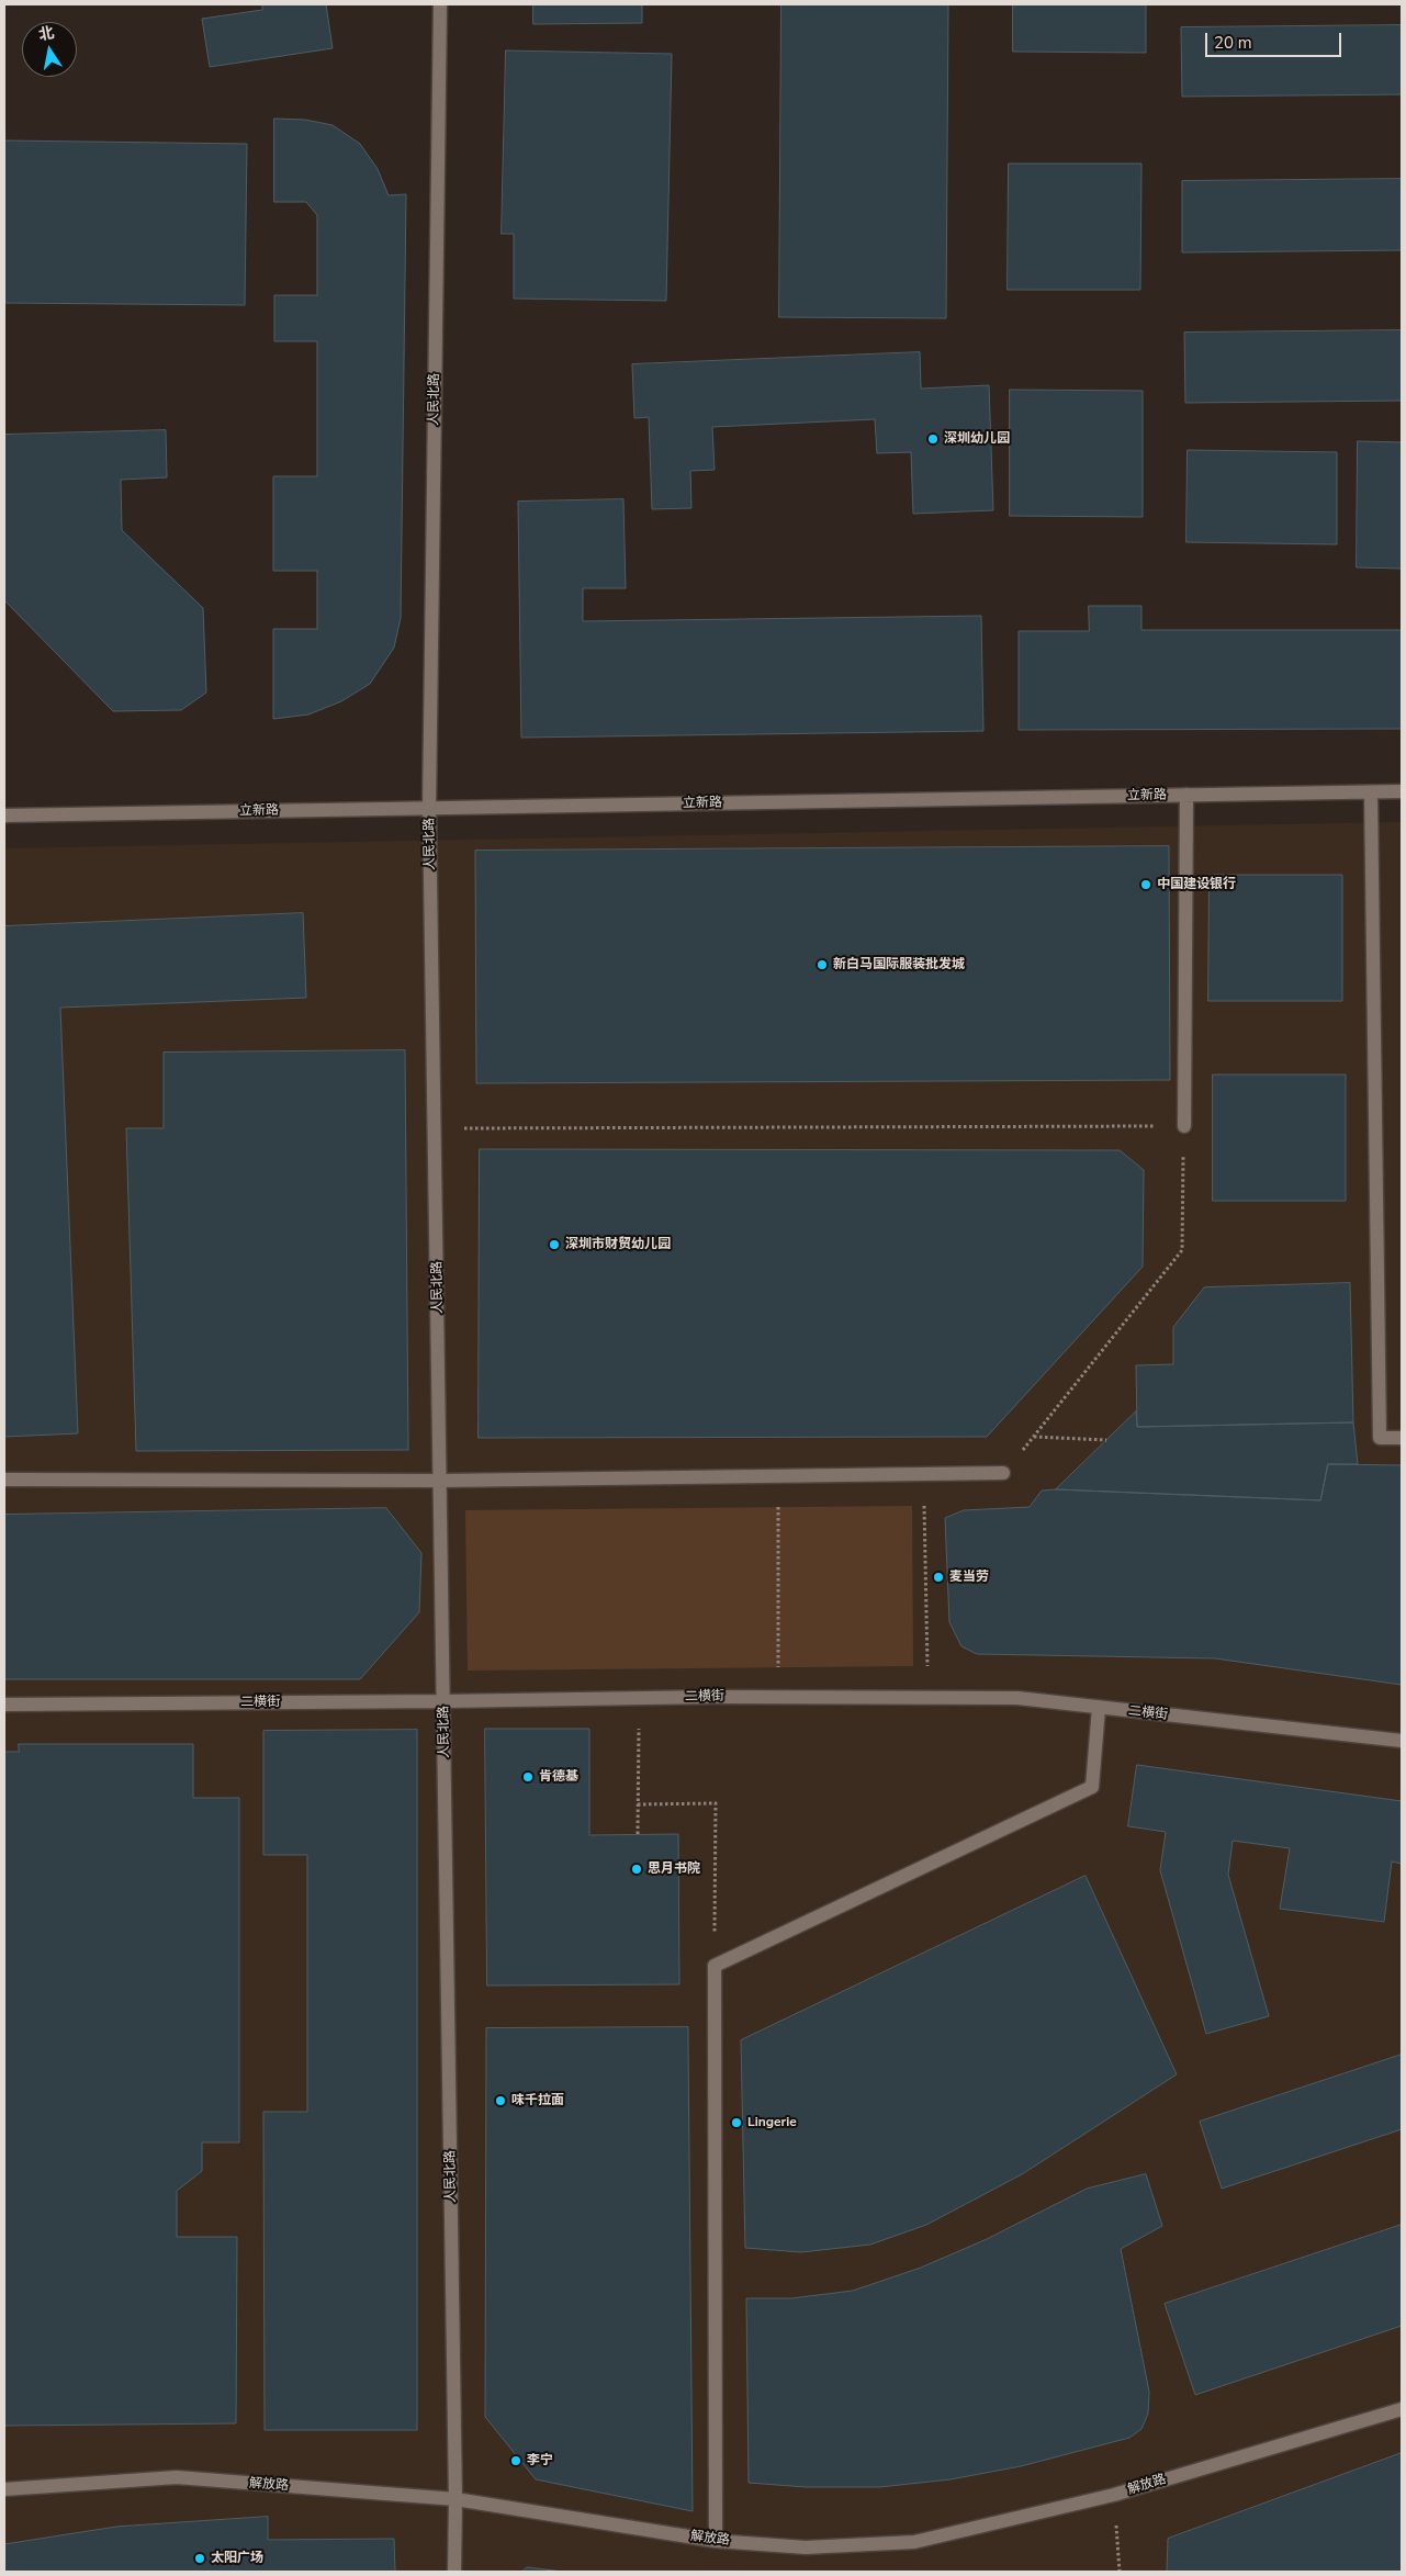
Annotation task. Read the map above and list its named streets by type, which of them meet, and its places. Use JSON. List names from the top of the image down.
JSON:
{
  "streets": {
    "street": [
      "人民北路",
      "立新路",
      "二横街",
      "解放路"
    ]
  },
  "crossings": [
    ["人民北路", "立新路"],
    ["人民北路", "二横街"],
    ["人民北路", "解放路"]
  ],
  "places": [
    "深圳幼儿园",
    "中国建设银行",
    "新白马国际服装批发城",
    "深圳市财贸幼儿园",
    "麦当劳",
    "肯德基",
    "思月书院",
    "味千拉面",
    "Lingerie",
    "李宁",
    "太阳广场"
  ],
  "scale_bar": "20 m",
  "north": "top"
}
